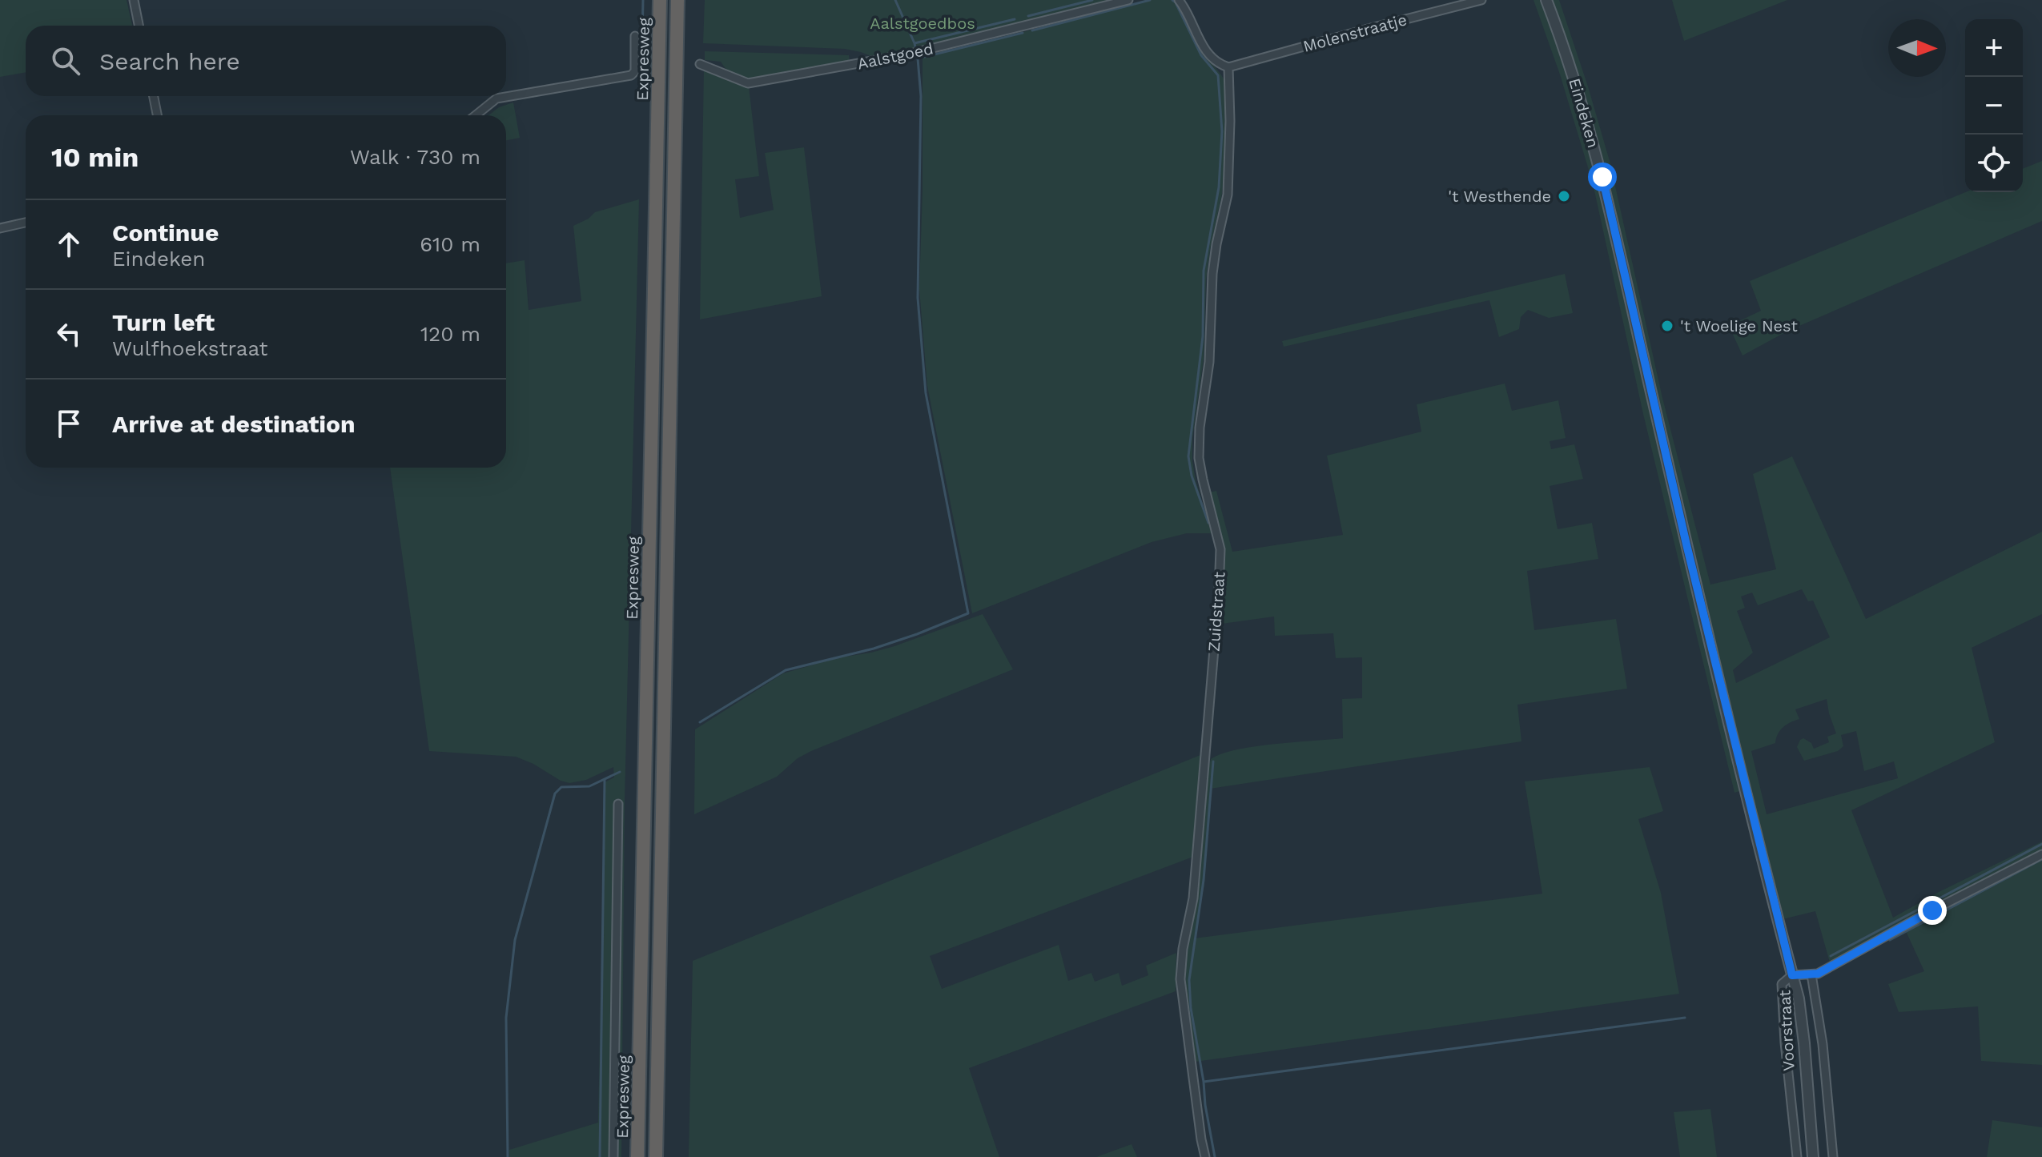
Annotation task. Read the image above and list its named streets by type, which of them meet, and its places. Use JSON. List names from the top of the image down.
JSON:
{
  "streets": {
    "highway": ["Expresweg"],
    "street": [
      "Molenstraatje",
      "Aalstgoed",
      "Eindeken",
      "Zuidstraat",
      "Voorstraat"
    ]
  },
  "crossings": [
    ["Molenstraatje", "Zuidstraat"],
    ["Eindeken", "Voorstraat"]
  ],
  "parks": ["Aalstgoedbos"],
  "places": ["'t Westhende", "'t Woelige Nest"],
  "north": "right",
  "page": {
    "map_buttons": ["+", "−"],
    "search": "Search here",
    "heading": ["10 min", "Walk · 730 m"],
    "list": [
      ["Continue", "Eindeken", "610 m"],
      ["Turn left", "Wulfhoekstraat", "120 m"],
      "Arrive at destination"
    ]
  }
}
